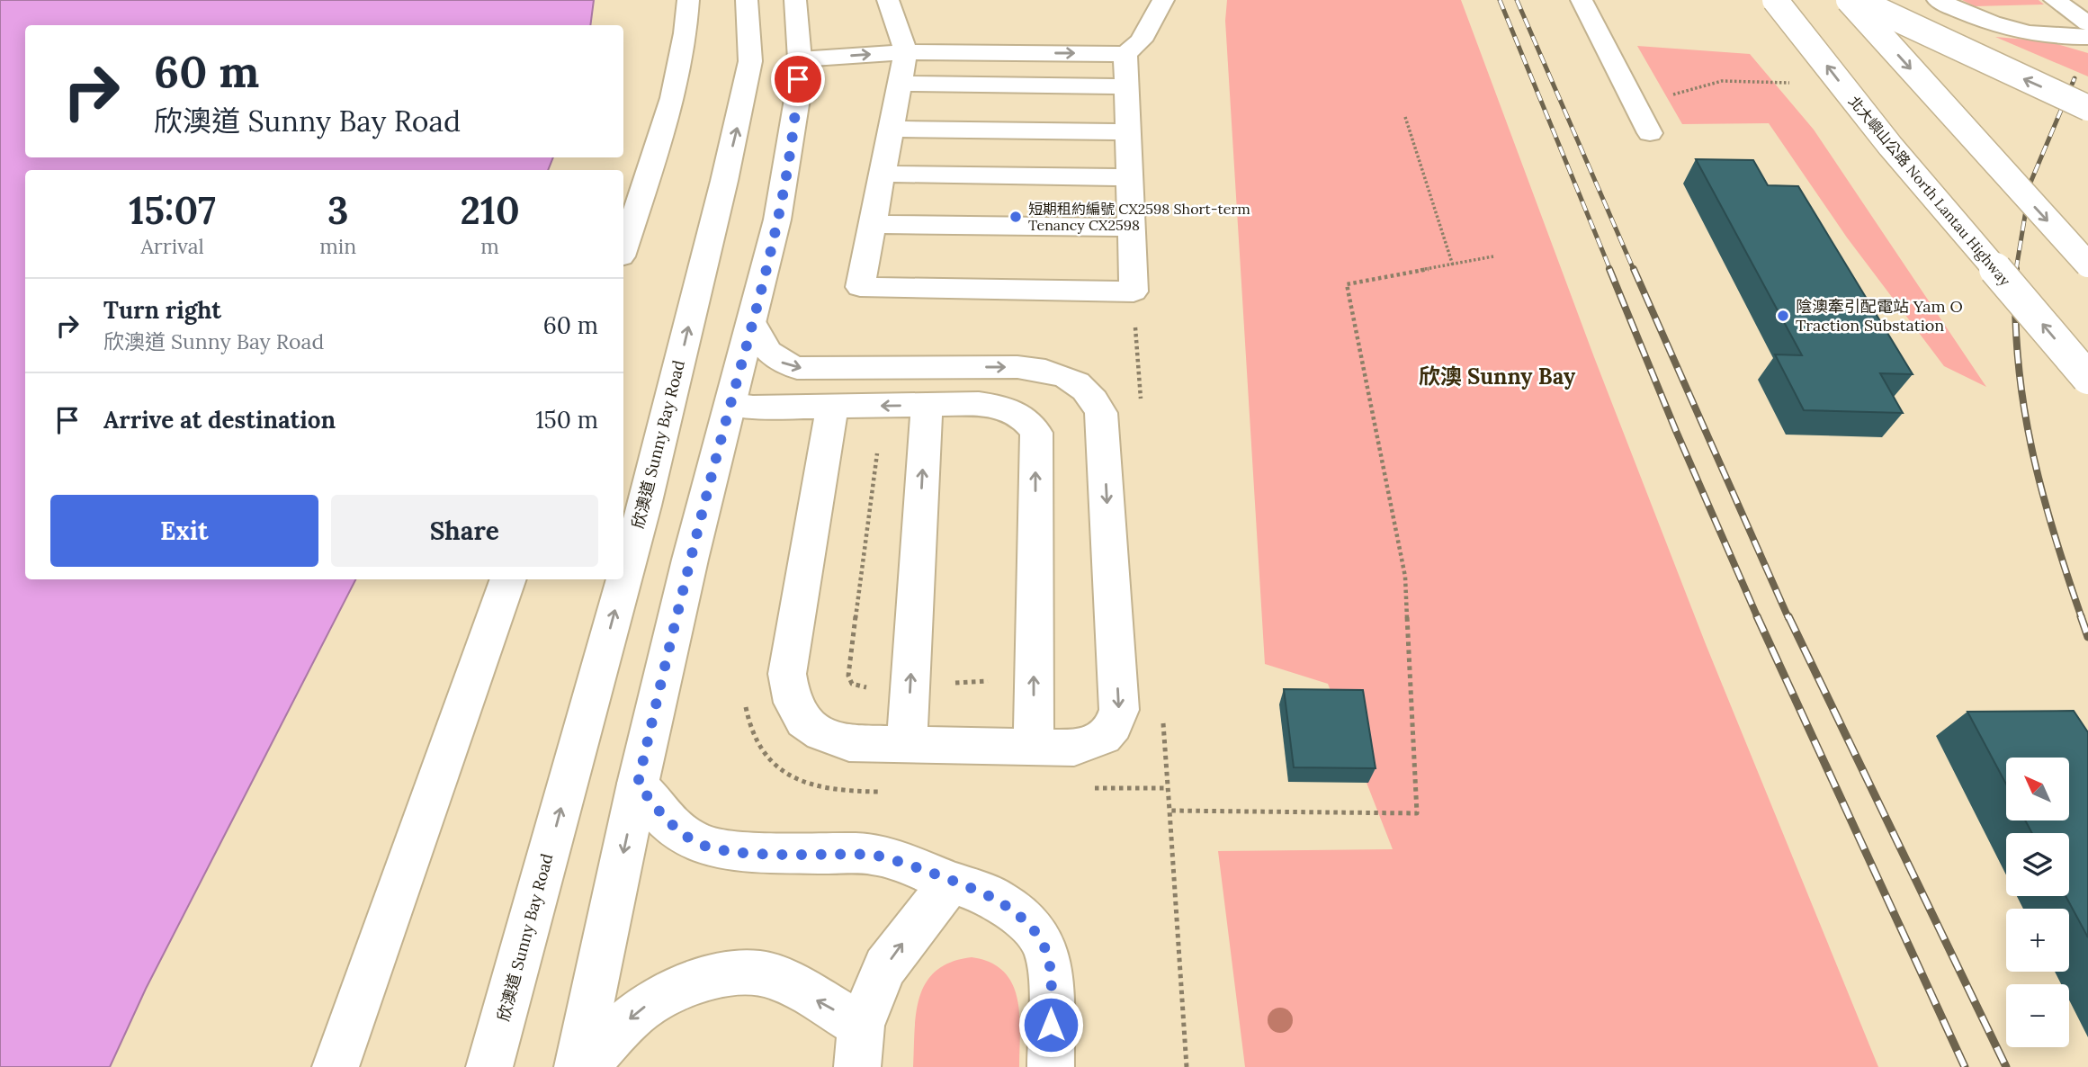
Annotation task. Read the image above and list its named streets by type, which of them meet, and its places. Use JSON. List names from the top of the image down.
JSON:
{
  "streets": {
    "main road": ["北大嶼山公路 North Lantau Highway", "欣澳道 Sunny Bay Road"]
  },
  "districts": ["欣澳 Sunny Bay"],
  "places": ["短期租約編號 CX2598 Short-term Tenancy CX2598", "陰澳牽引配電站 Yam O Traction Substation"],
  "north": "top left",
  "page": {
    "turn": ["60 m", "欣澳道 Sunny Bay Road"],
    "eta": [
      "15:07",
      "Arrival",
      "3",
      "min",
      "210",
      "m"
    ],
    "list": [
      {
        "name": "Turn right",
        "note": "欣澳道 Sunny Bay Road",
        "value": "60 m"
      },
      {
        "name": "Arrive at destination",
        "value": "150 m"
      }
    ],
    "buttons": ["Exit", "Share"],
    "map_buttons": ["+", "−"]
  }
}
